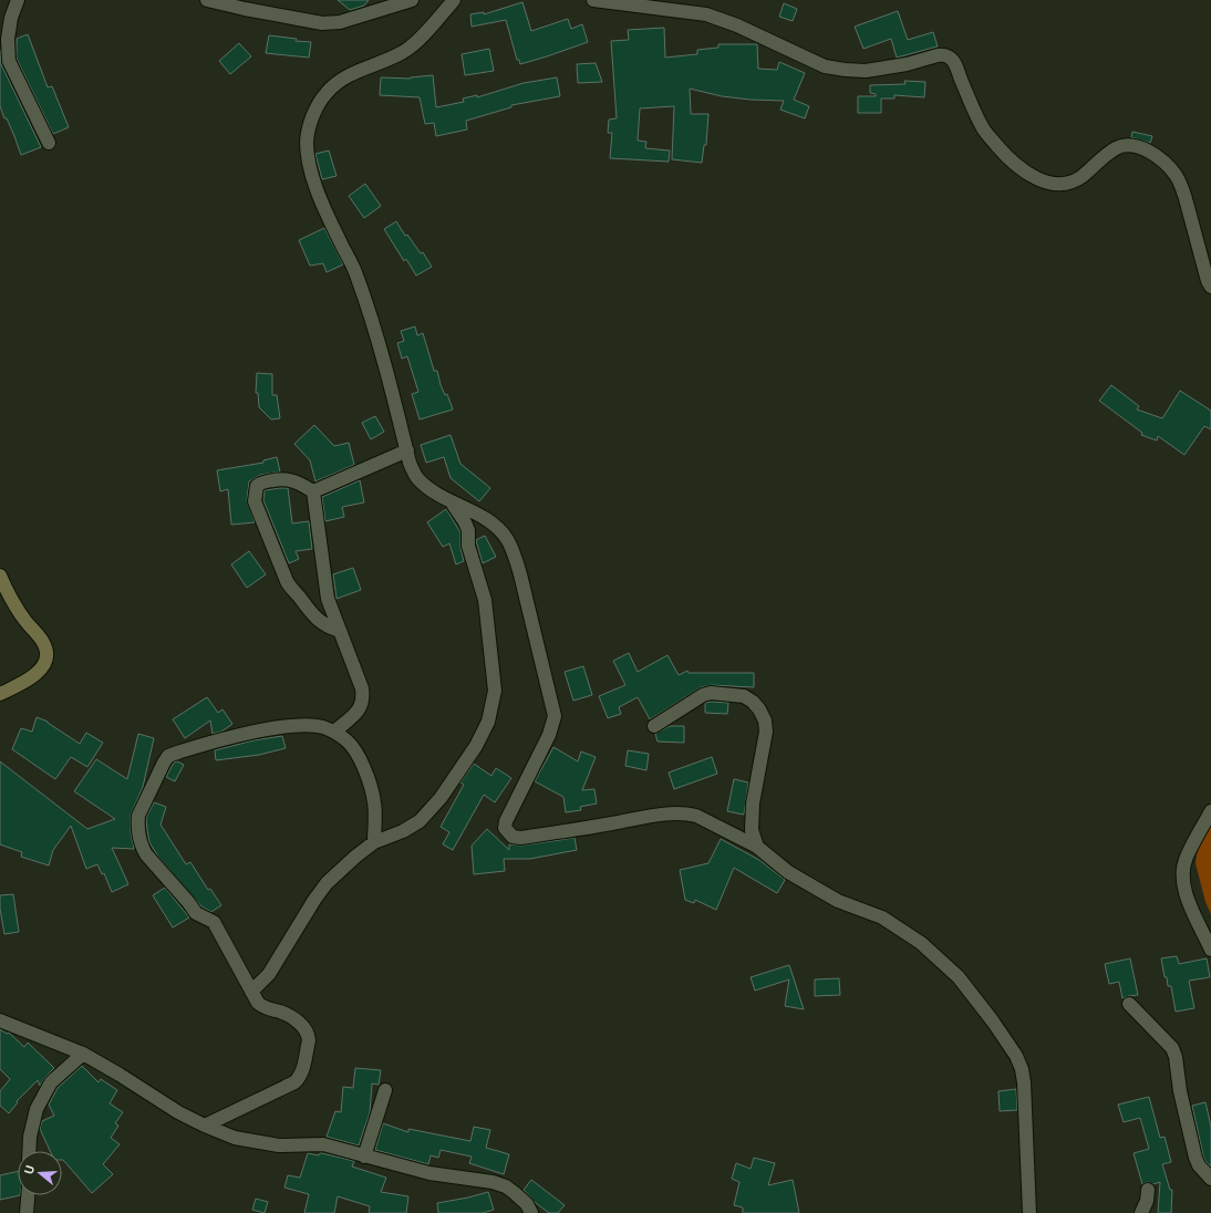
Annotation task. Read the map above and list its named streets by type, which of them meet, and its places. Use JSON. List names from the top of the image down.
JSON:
{
  "north": "left"
}
